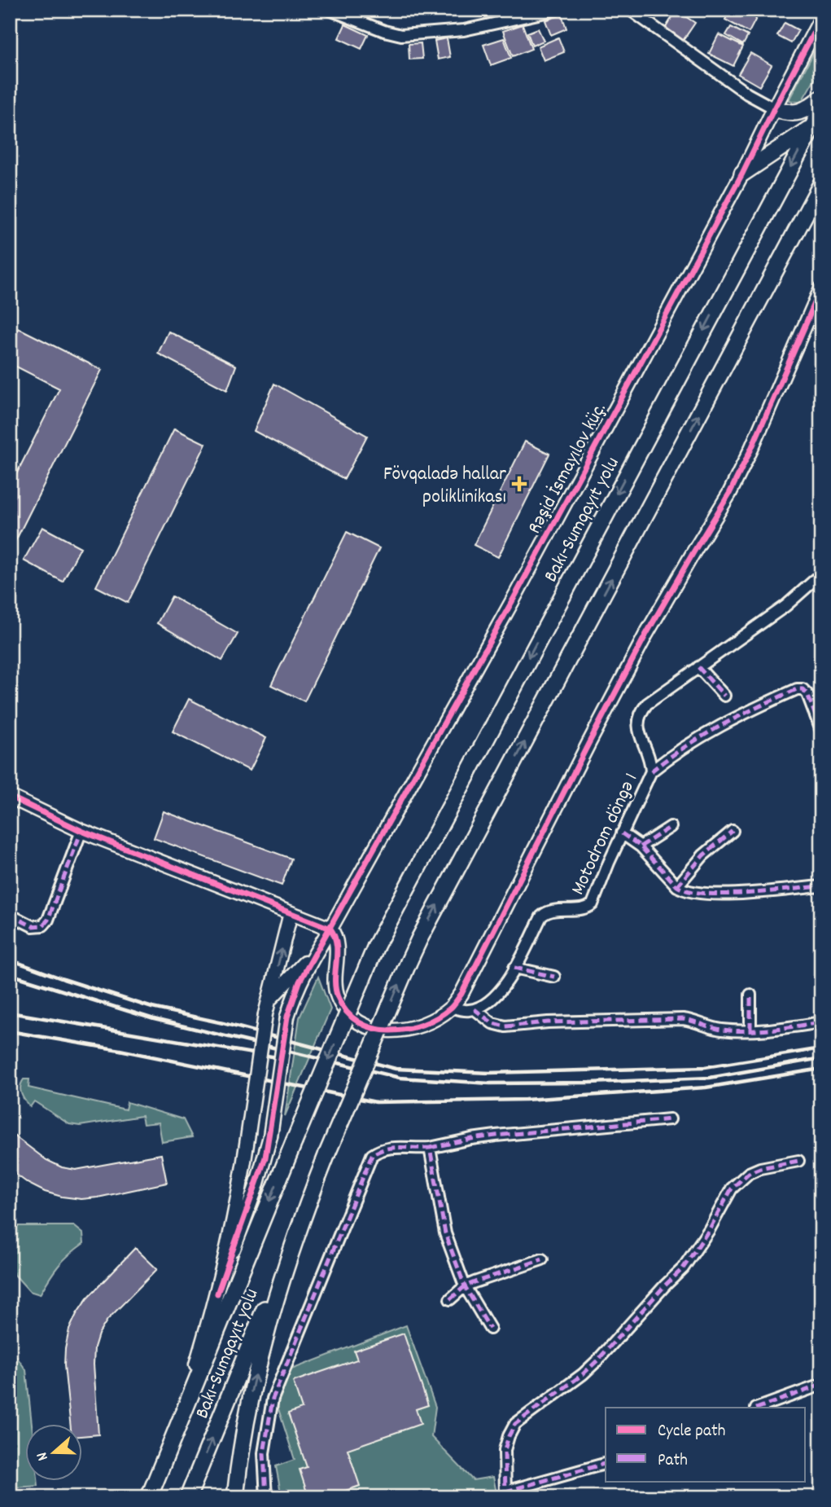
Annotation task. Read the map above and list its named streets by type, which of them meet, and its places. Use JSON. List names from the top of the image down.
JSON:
{
  "streets": {
    "highway": ["Bakı-Sumqayıt yolu"],
    "street": ["Rəşid İsmayılov küç.", "Motodrom döngə 1"]
  },
  "places": {
    "health": ["Fövqaladə hallar poliklinikası"]
  },
  "legend": ["Cycle path", "Path"],
  "north": "left"
}
